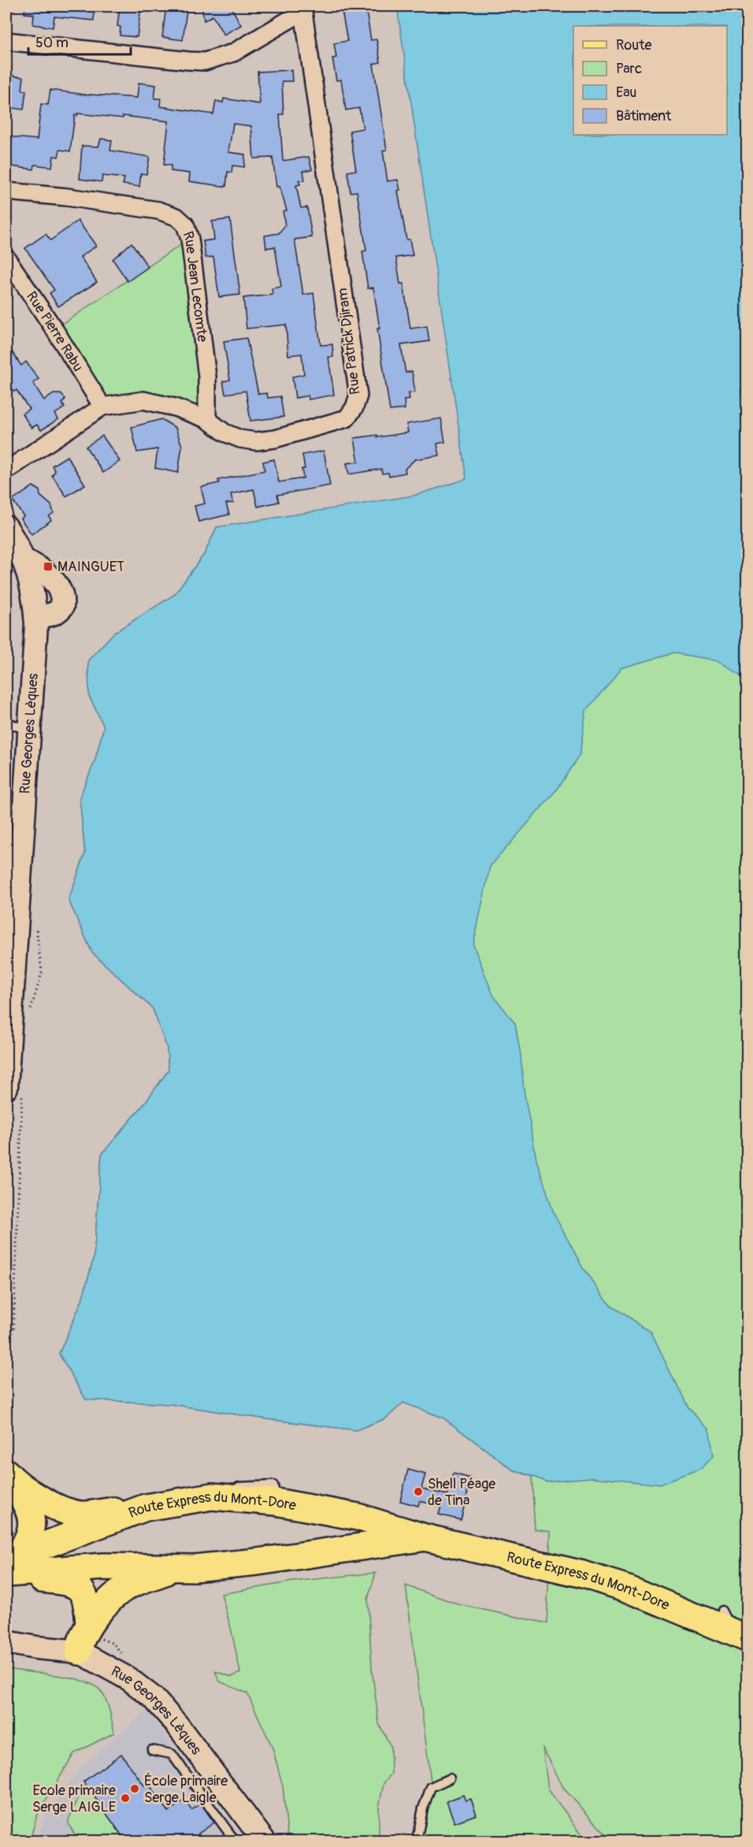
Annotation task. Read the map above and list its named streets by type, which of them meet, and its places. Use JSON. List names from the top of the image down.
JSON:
{
  "streets": {
    "main road": ["Rue Georges Lèques", "Route Express du Mont-Dore"],
    "street": ["Rue Jean Lecomte", "Rue Pierre Rabu", "Rue Patrick Djiram"]
  },
  "crossings": [
    ["Rue Jean Lecomte", "Rue Patrick Djiram"],
    ["Rue Pierre Rabu", "Rue Patrick Djiram"]
  ],
  "places": {
    "transit": ["MAINGUET"],
    "other": ["Shell Péage de Tina", "École primaire Serge Laigle", "Ecole primaire Serge LAIGLE"]
  },
  "legend": [
    "Route",
    "Parc",
    "Eau",
    "Bâtiment"
  ],
  "scale_bar": "50 m"
}
